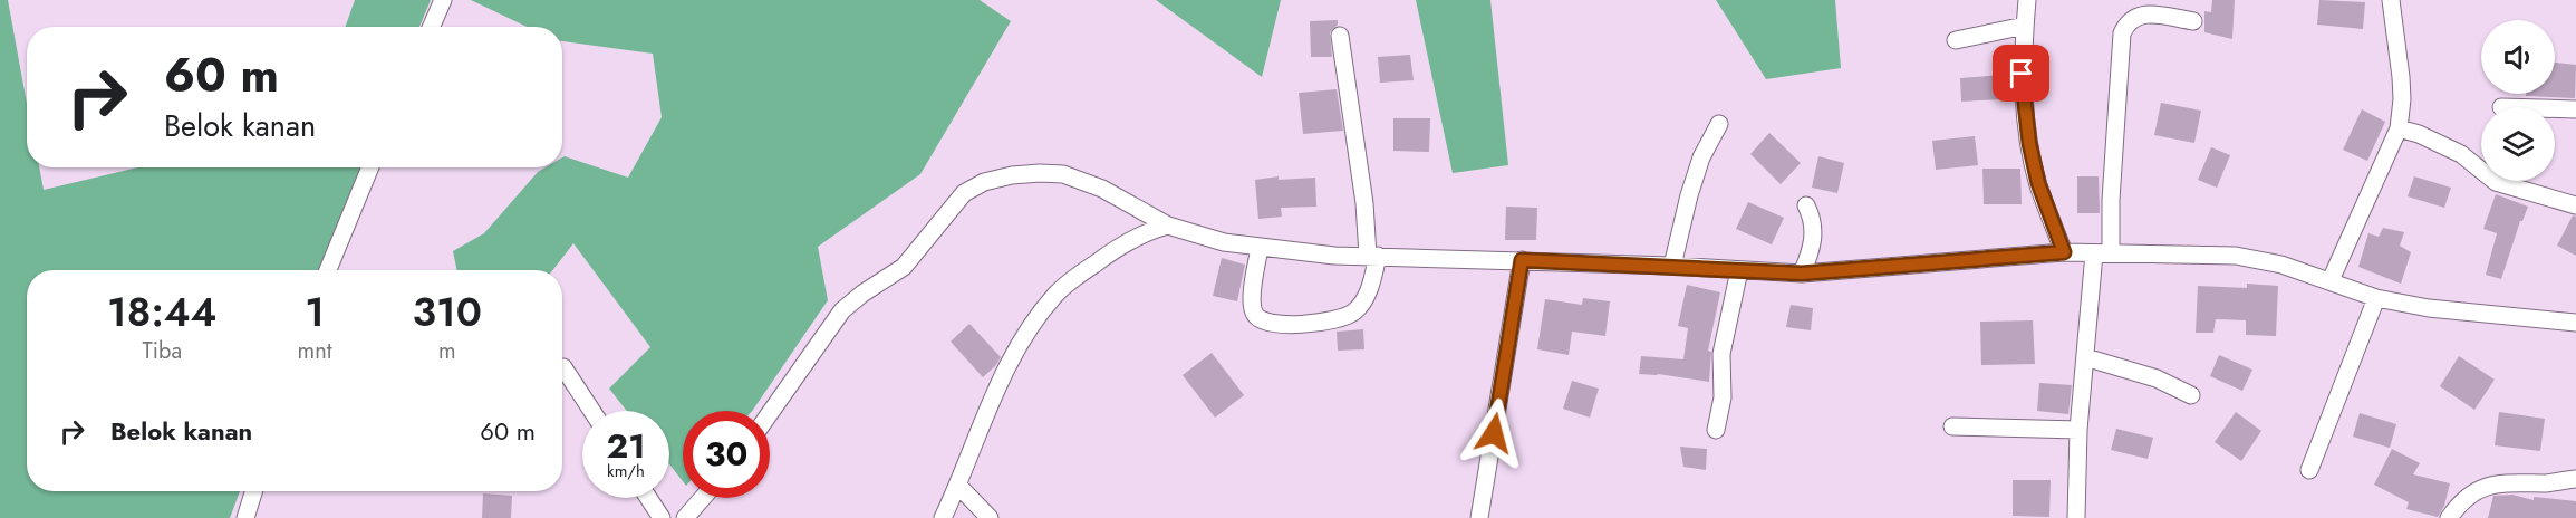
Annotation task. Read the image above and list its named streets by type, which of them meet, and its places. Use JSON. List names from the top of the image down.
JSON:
{
  "page": {
    "turn": ["60 m", "Belok kanan"],
    "eta": [
      "18:44",
      "Tiba",
      "1",
      "mnt",
      "310",
      "m"
    ],
    "list": [
      {
        "name": "Belok kanan",
        "value": "60 m"
      }
    ],
    "speed": "21 km/h",
    "limit": "30"
  }
}
